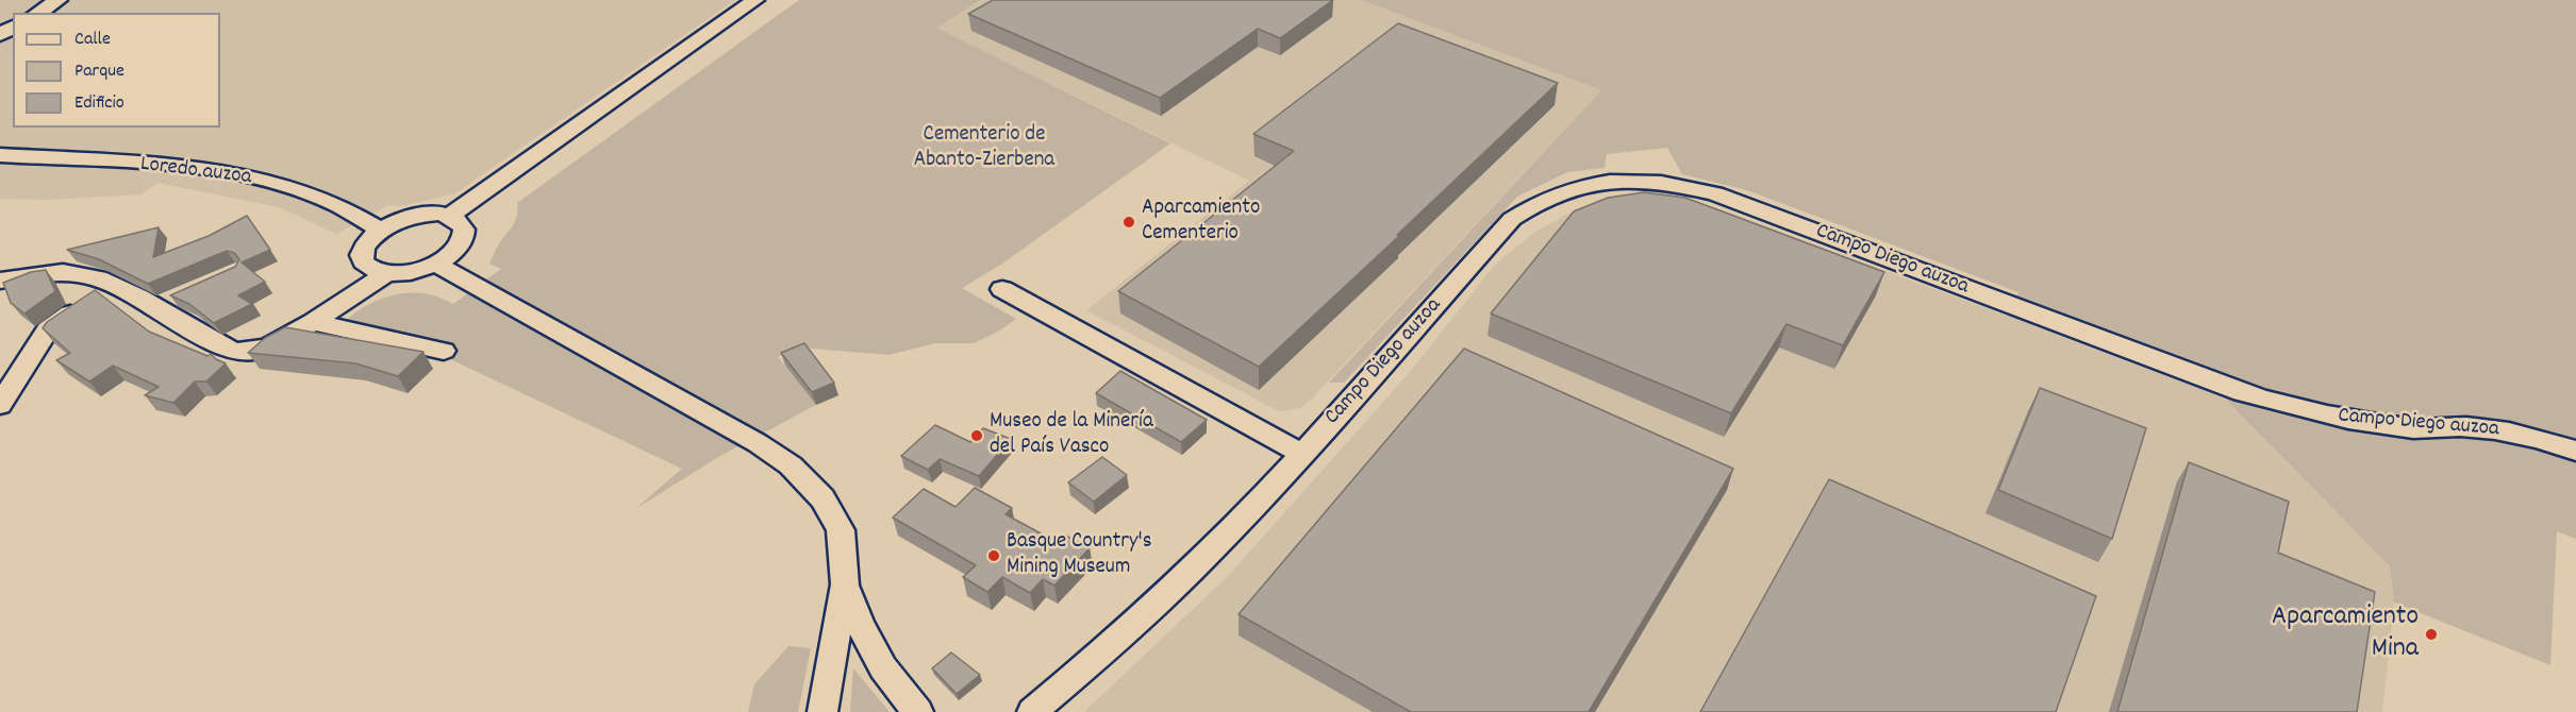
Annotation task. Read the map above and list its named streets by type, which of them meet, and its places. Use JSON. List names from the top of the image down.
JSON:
{
  "streets": {
    "street": ["Loredo auzoa", "Campo Diego auzoa"]
  },
  "parks": ["Cementerio de Abanto-Zierbena"],
  "places": [
    "Aparcamiento Cementerio",
    "Museo de la Minería del País Vasco",
    "Basque Country's Mining Museum",
    "Aparcamiento Mina"
  ],
  "legend": ["Calle", "Parque", "Edificio"]
}
